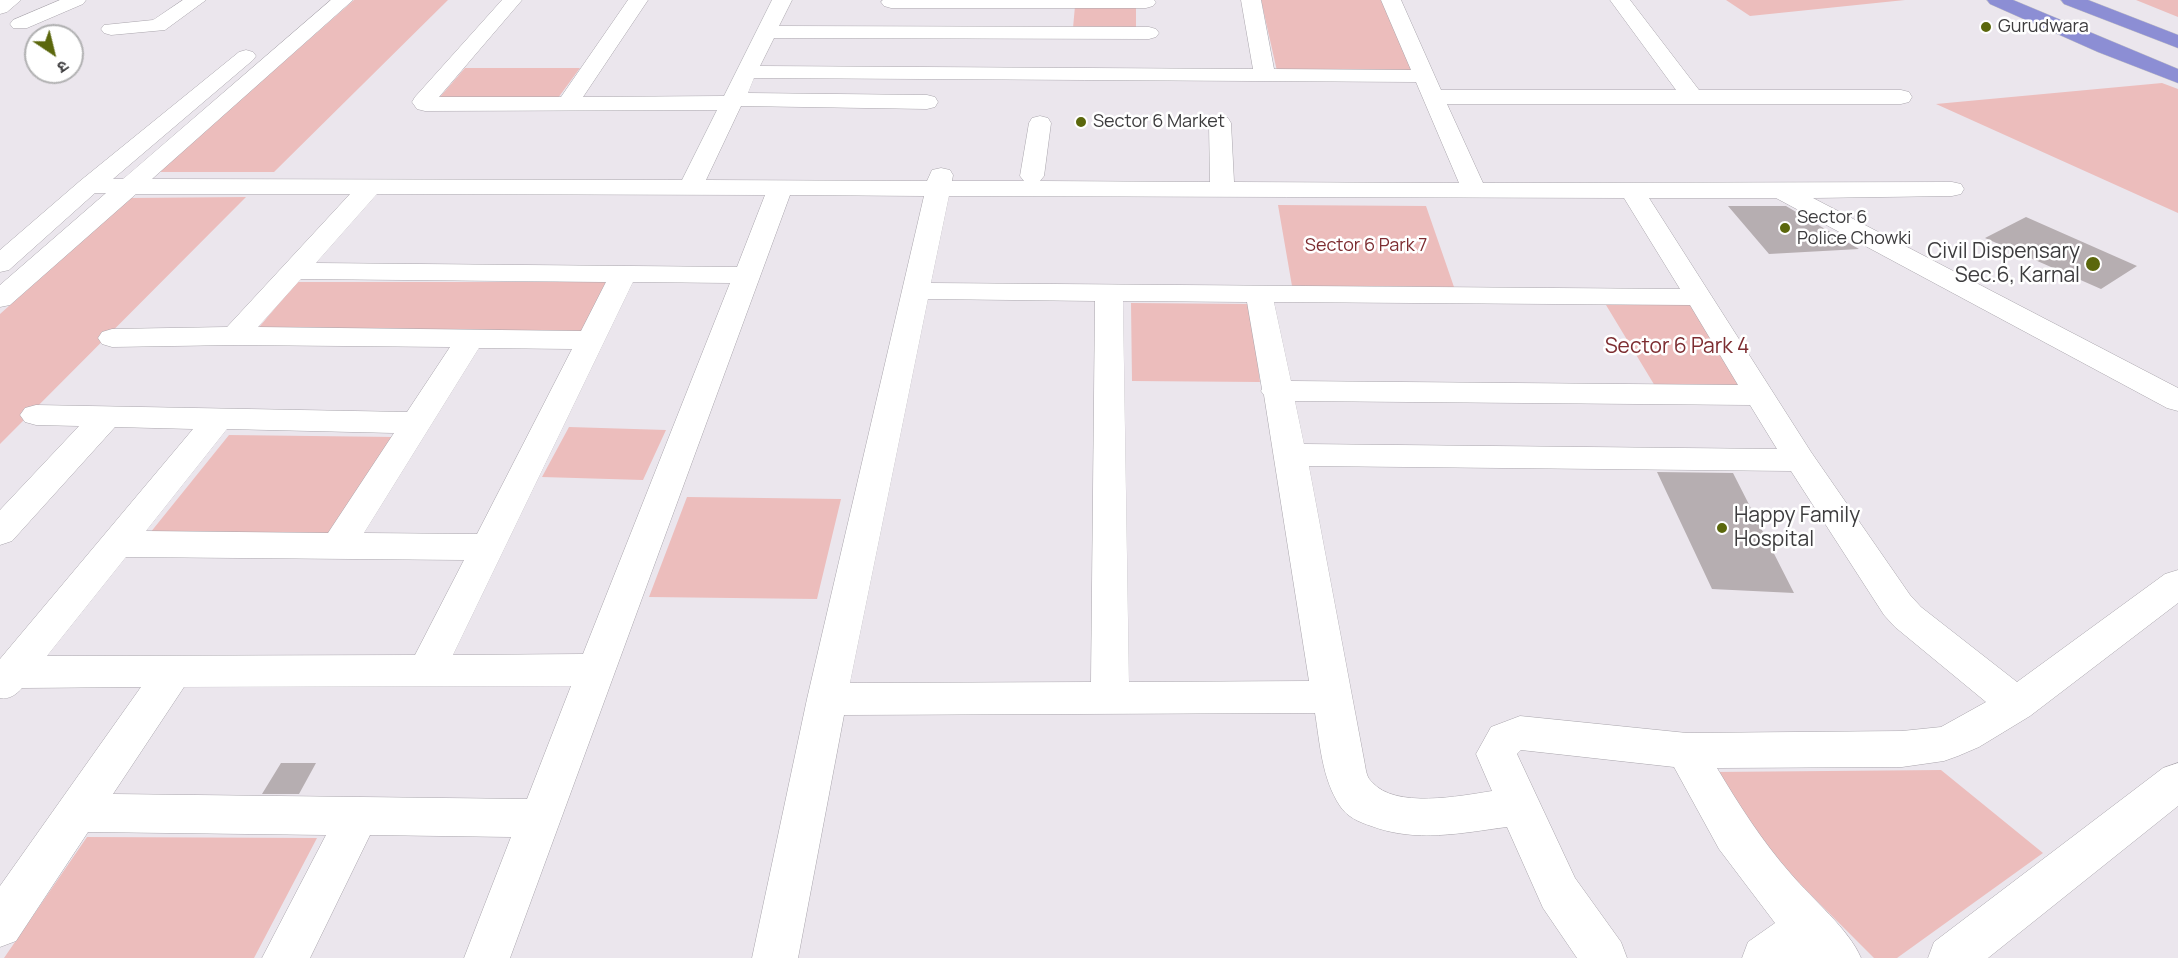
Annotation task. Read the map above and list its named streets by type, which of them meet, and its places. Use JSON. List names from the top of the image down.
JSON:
{
  "parks": ["Sector 6 Park 7", "Sector 6 Park 4"],
  "places": [
    "Gurudwara",
    "Sector 6 Market",
    "Sector 6 Police Chowki",
    "Civil Dispensary Sec.6, Karnal",
    "Happy Family Hospital"
  ],
  "north": "bottom right"
}
